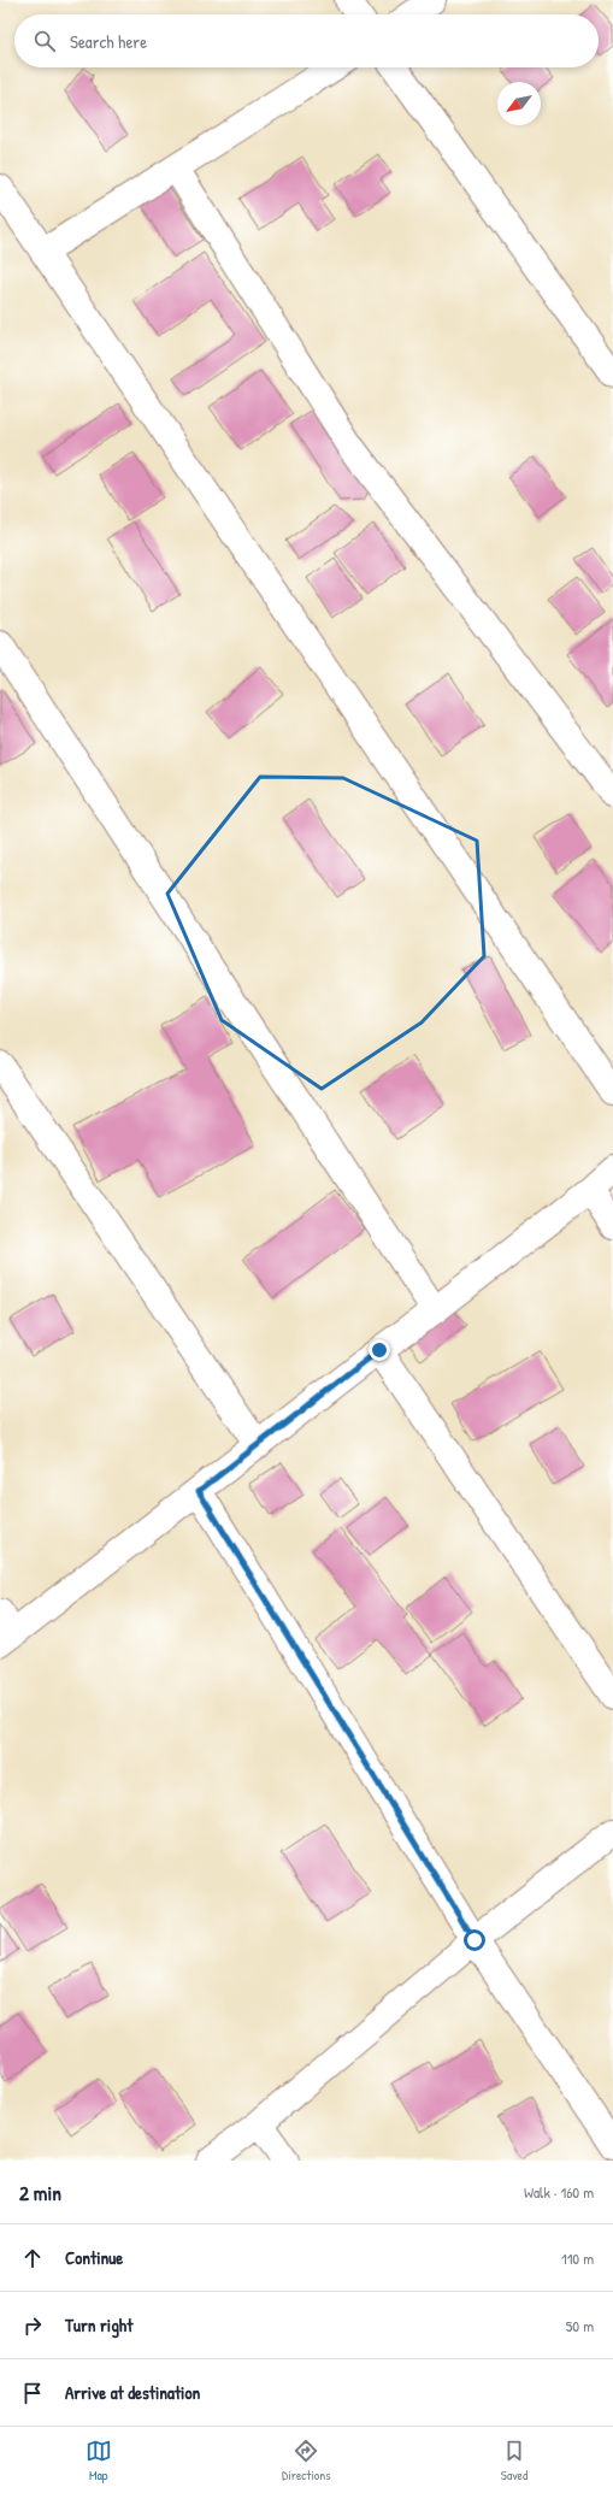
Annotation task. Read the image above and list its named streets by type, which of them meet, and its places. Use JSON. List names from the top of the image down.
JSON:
{
  "north": "bottom left",
  "page": {
    "search": "Search here",
    "heading": ["2 min", "Walk · 160 m"],
    "list": [
      ["Continue", "110 m"],
      ["Turn right", "50 m"],
      "Arrive at destination"
    ],
    "nav": ["Map", "Directions", "Saved"]
  }
}
